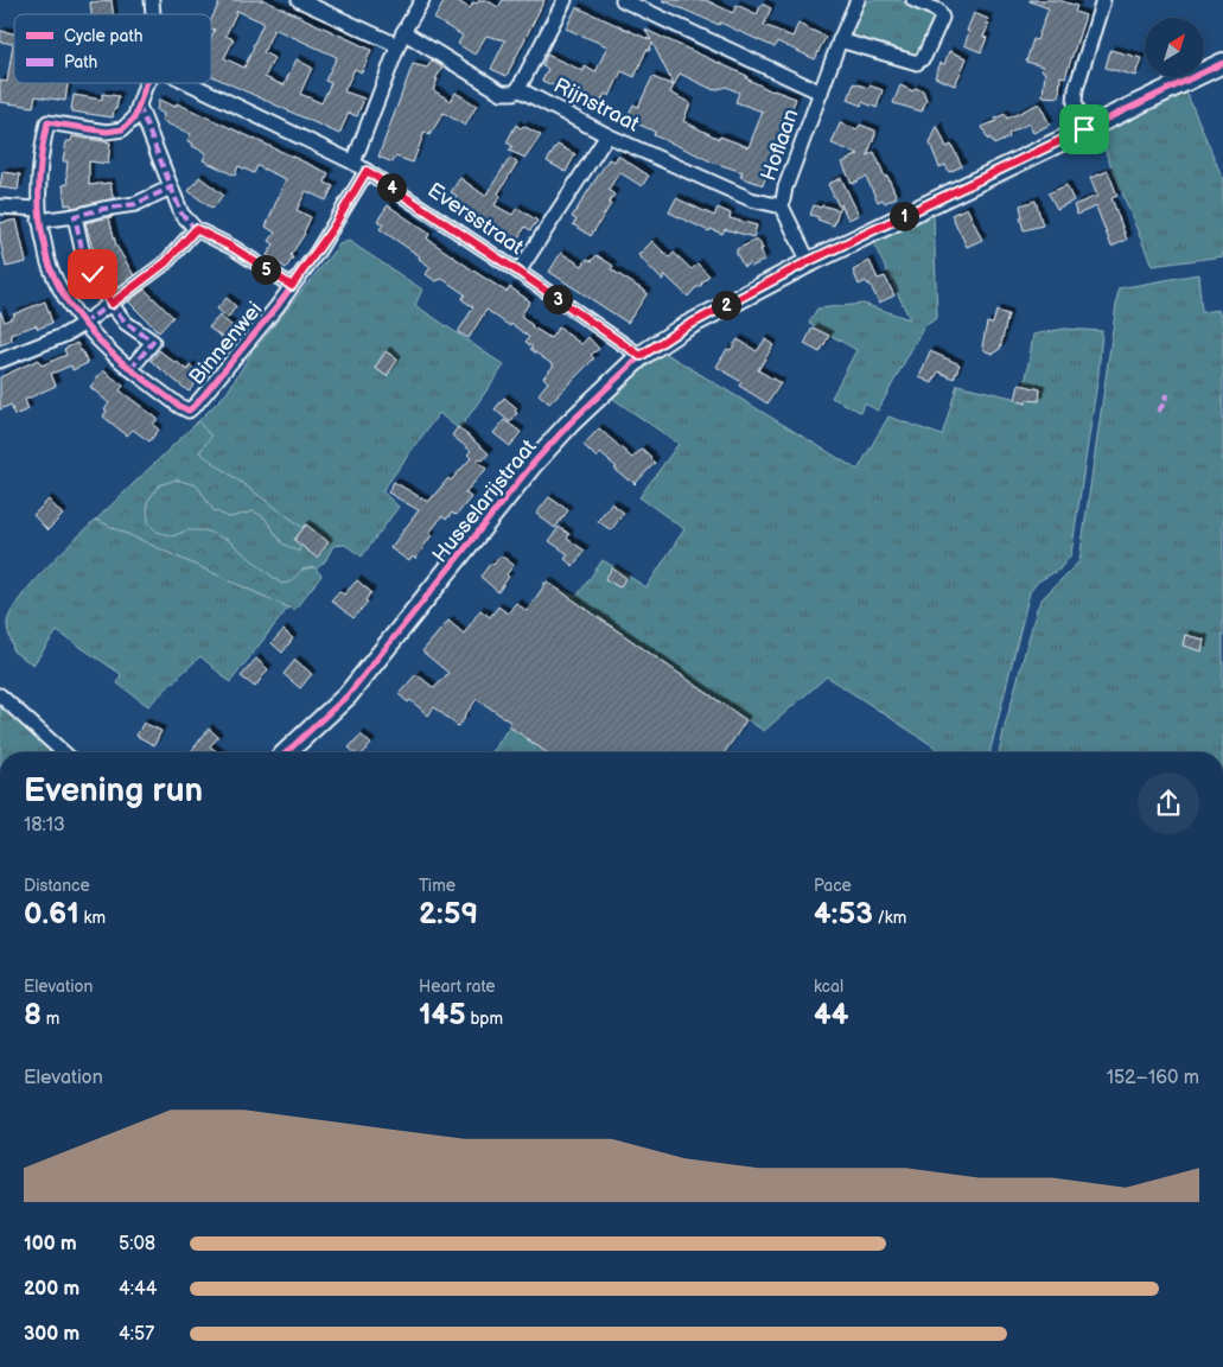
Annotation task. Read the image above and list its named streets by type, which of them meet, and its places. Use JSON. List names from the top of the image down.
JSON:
{
  "streets": {
    "street": [
      "Rijnstraat",
      "Hoflaan",
      "Eversstraat",
      "Binnenwei",
      "Husselarijstraat"
    ]
  },
  "crossings": [
    ["Rijnstraat", "Hoflaan"],
    ["Hoflaan", "Husselarijstraat"],
    ["Eversstraat", "Binnenwei"],
    ["Eversstraat", "Husselarijstraat"]
  ],
  "legend": ["Cycle path", "Path"],
  "north": "top right",
  "page": {
    "pins": [
      "4",
      "1",
      "5",
      "3",
      "2"
    ],
    "heading": ["Evening run", "18:13"],
    "stats": [
      ["Distance", "0.61 km"],
      ["Time", "2:59"],
      ["Pace", "4:53 /km"],
      ["Elevation", "8 m"],
      ["Heart rate", "145 bpm"],
      ["kcal", "44"]
    ],
    "chart": ["Elevation", "152–160 m"],
    "list": [
      {
        "name": "100 m",
        "note": "5:08"
      },
      {
        "name": "200 m",
        "note": "4:44"
      },
      {
        "name": "300 m",
        "note": "4:57"
      }
    ]
  }
}
